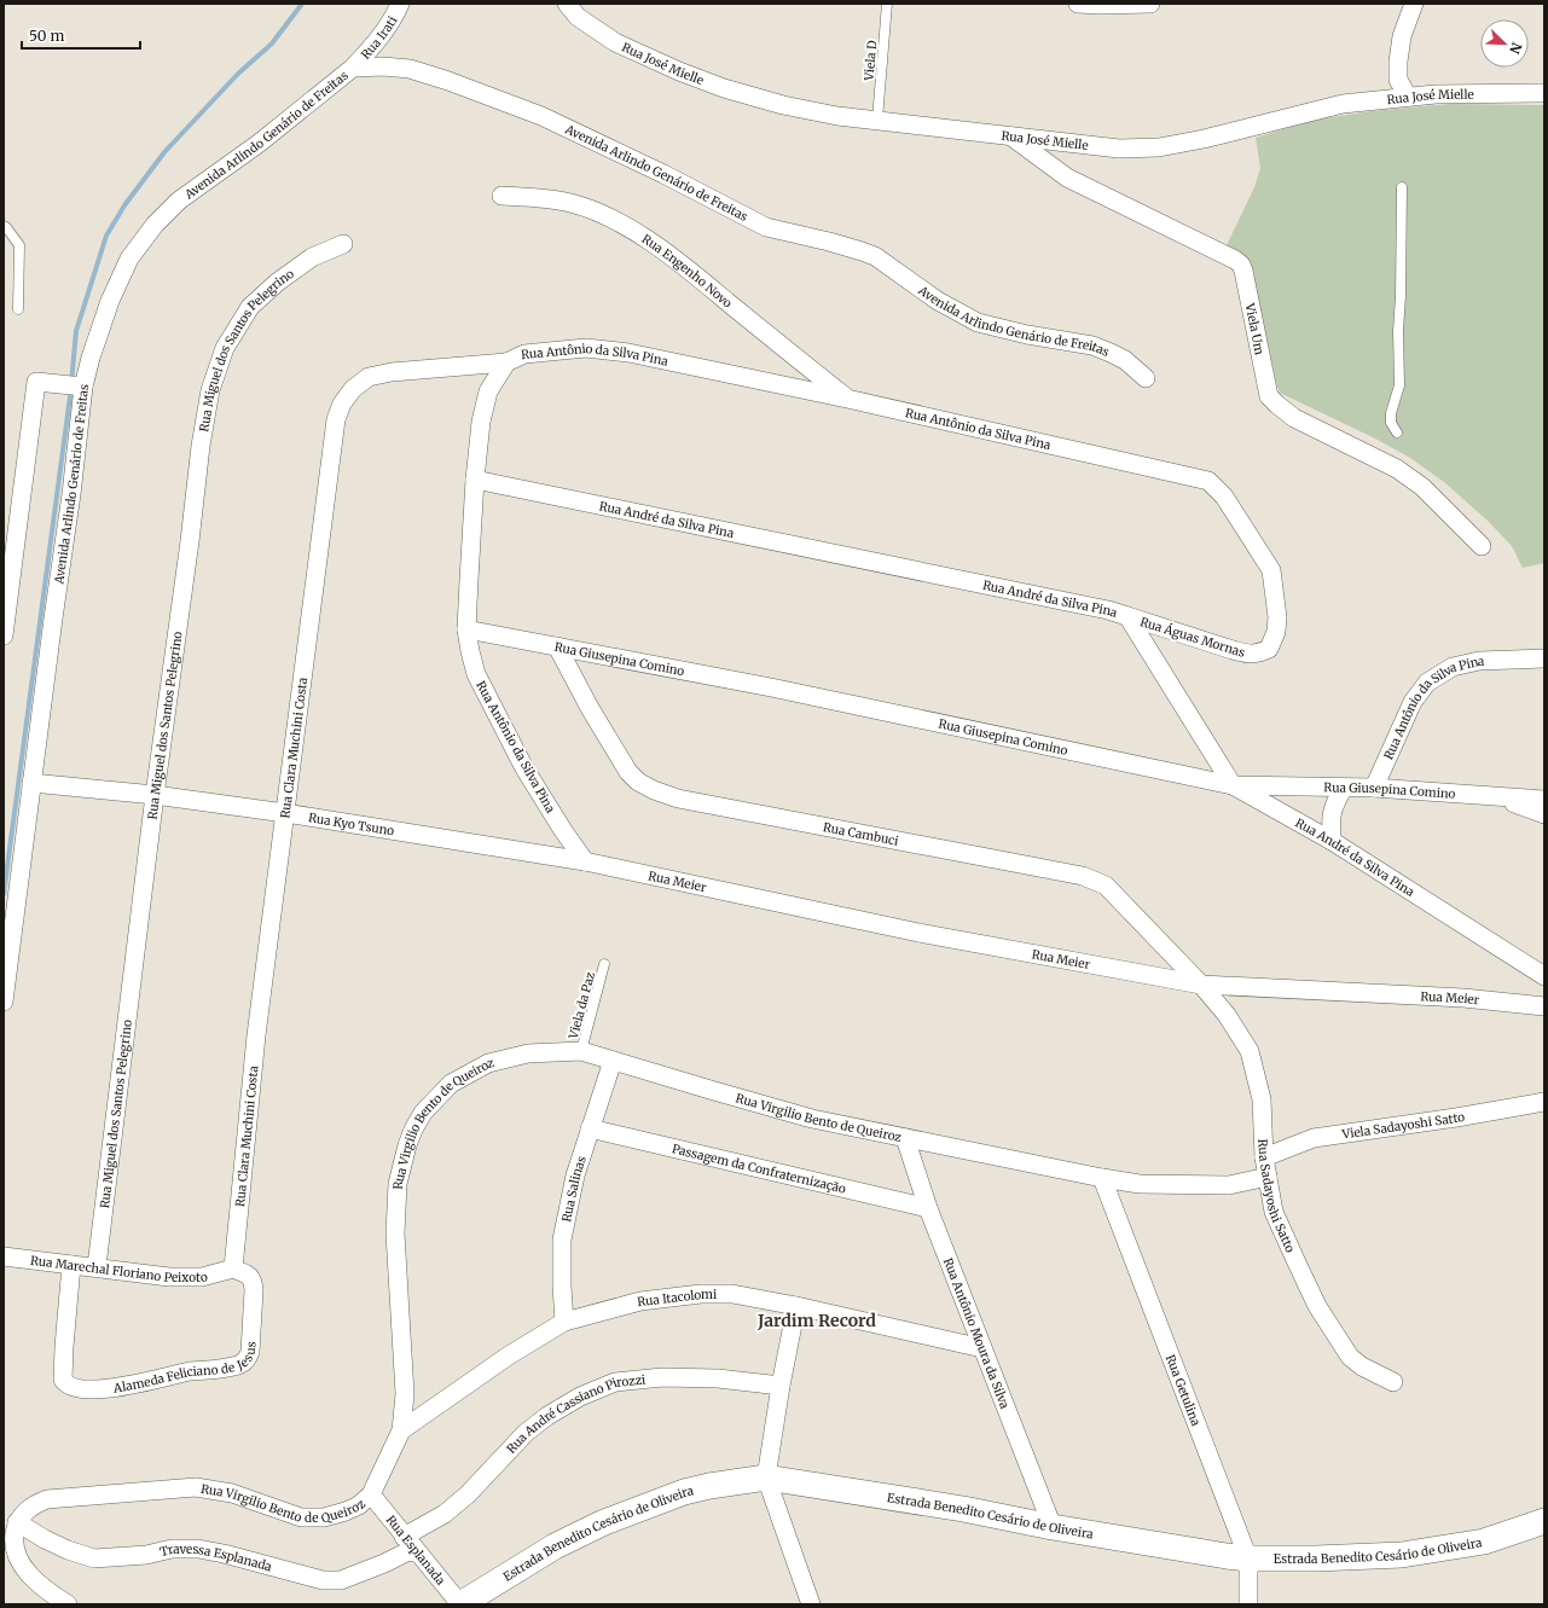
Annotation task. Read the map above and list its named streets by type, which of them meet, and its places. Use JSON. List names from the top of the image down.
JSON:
{
  "streets": {
    "main road": ["Estrada Benedito Cesário de Oliveira"],
    "street": [
      "Rua Irati",
      "Rua José Mielle",
      "Avenida Arlindo Genário de Freitas",
      "Rua Engenho Novo",
      "Viela Um",
      "Rua Miguel dos Santos Pelegrino",
      "Rua Antônio da Silva Pina",
      "Rua André da Silva Pina",
      "Rua Águas Mornas",
      "Rua Giusepina Comino",
      "Rua Clara Muchini Costa",
      "Rua Kyo Tsuno",
      "Rua Cambuci",
      "Rua Meier",
      "Rua Virgilio Bento de Queiroz",
      "Viela Sadayoshi Satto",
      "Passagem da Confraternização",
      "Rua Salinas",
      "Rua Sadayoshi Satto",
      "Rua Marechal Floriano Peixoto",
      "Rua Itacolomi",
      "Rua Antônio Moura da Silva",
      "Alameda Feliciano de Jesus",
      "Rua Getulina",
      "Rua André Cassiano Pirozzi",
      "Rua Esplanada",
      "Travessa Esplanada"
    ],
    "lane": ["Viela D", "Viela da Paz"]
  },
  "crossings": [
    ["Rua Irati", "Avenida Arlindo Genário de Freitas"],
    ["Viela D", "Rua José Mielle"],
    ["Rua José Mielle", "Viela Um"],
    ["Avenida Arlindo Genário de Freitas", "Rua Kyo Tsuno"],
    ["Rua Engenho Novo", "Rua Antônio da Silva Pina"],
    ["Rua Miguel dos Santos Pelegrino", "Rua Kyo Tsuno"],
    ["Rua Miguel dos Santos Pelegrino", "Rua Marechal Floriano Peixoto"],
    ["Rua Antônio da Silva Pina", "Rua André da Silva Pina"],
    ["Rua Antônio da Silva Pina", "Rua Águas Mornas"],
    ["Rua Antônio da Silva Pina", "Rua Giusepina Comino"],
    ["Rua Antônio da Silva Pina", "Rua Clara Muchini Costa"],
    ["Rua Antônio da Silva Pina", "Rua Kyo Tsuno"],
    ["Rua Antônio da Silva Pina", "Rua Meier"],
    ["Rua André da Silva Pina", "Rua Águas Mornas"],
    ["Rua André da Silva Pina", "Rua Giusepina Comino"],
    ["Rua Giusepina Comino", "Rua Cambuci"],
    ["Rua Clara Muchini Costa", "Rua Kyo Tsuno"],
    ["Rua Clara Muchini Costa", "Rua Marechal Floriano Peixoto"],
    ["Rua Clara Muchini Costa", "Alameda Feliciano de Jesus"],
    ["Rua Kyo Tsuno", "Rua Meier"],
    ["Rua Cambuci", "Rua Meier"],
    ["Rua Cambuci", "Rua Sadayoshi Satto"],
    ["Rua Meier", "Rua Sadayoshi Satto"],
    ["Viela da Paz", "Rua Virgilio Bento de Queiroz"],
    ["Rua Virgilio Bento de Queiroz", "Rua Salinas"],
    ["Rua Virgilio Bento de Queiroz", "Rua Sadayoshi Satto"],
    ["Rua Virgilio Bento de Queiroz", "Rua Itacolomi"],
    ["Rua Virgilio Bento de Queiroz", "Rua Antônio Moura da Silva"],
    ["Rua Virgilio Bento de Queiroz", "Rua Getulina"],
    ["Rua Virgilio Bento de Queiroz", "Rua Esplanada"],
    ["Rua Virgilio Bento de Queiroz", "Travessa Esplanada"],
    ["Viela Sadayoshi Satto", "Rua Sadayoshi Satto"],
    ["Passagem da Confraternização", "Rua Salinas"],
    ["Passagem da Confraternização", "Rua Antônio Moura da Silva"],
    ["Rua Salinas", "Rua Itacolomi"],
    ["Rua Marechal Floriano Peixoto", "Alameda Feliciano de Jesus"],
    ["Rua Itacolomi", "Rua Antônio Moura da Silva"],
    ["Rua Antônio Moura da Silva", "Estrada Benedito Cesário de Oliveira"],
    ["Rua Getulina", "Estrada Benedito Cesário de Oliveira"],
    ["Rua André Cassiano Pirozzi", "Rua Esplanada"],
    ["Estrada Benedito Cesário de Oliveira", "Rua Esplanada"],
    ["Rua Esplanada", "Travessa Esplanada"]
  ],
  "districts": ["Jardim Record"],
  "scale_bar": "50 m",
  "north": "bottom right"
}
